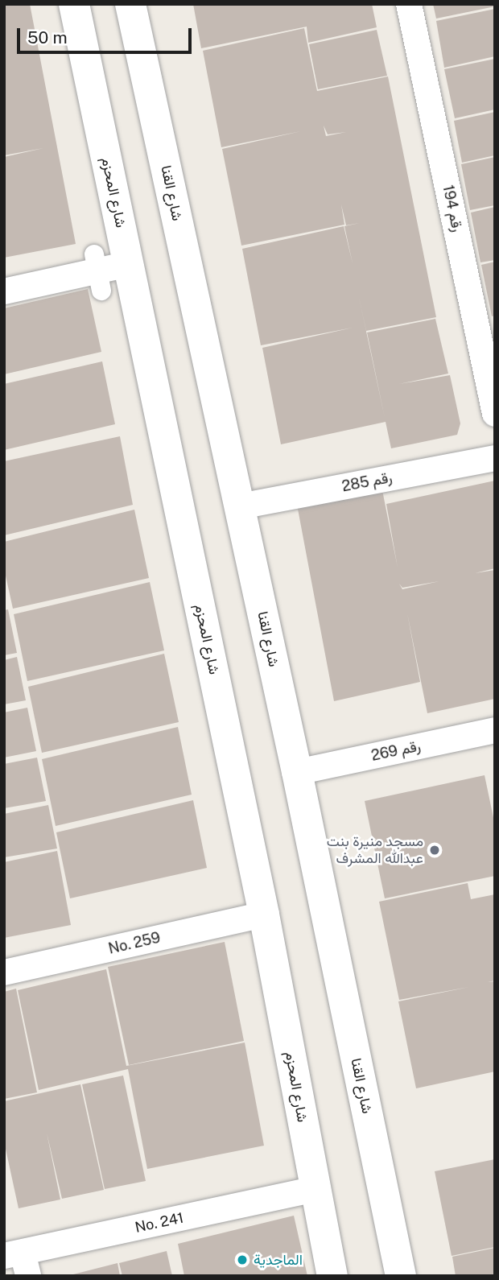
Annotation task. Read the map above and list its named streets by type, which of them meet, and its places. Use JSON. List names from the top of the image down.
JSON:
{
  "streets": {
    "street": [
      "شارع المحزم",
      "شارع القنا",
      "رقم 194",
      "رقم 285",
      "رقم 269",
      "No. 259",
      "No. 241"
    ]
  },
  "crossings": [
    ["شارع المحزم", "No. 259"],
    ["شارع المحزم", "No. 241"],
    ["شارع القنا", "رقم 285"],
    ["شارع القنا", "رقم 269"]
  ],
  "places": ["مسجد منيرة بنت عبدالله المشرف", "الماجدية"],
  "scale_bar": "50 m"
}
